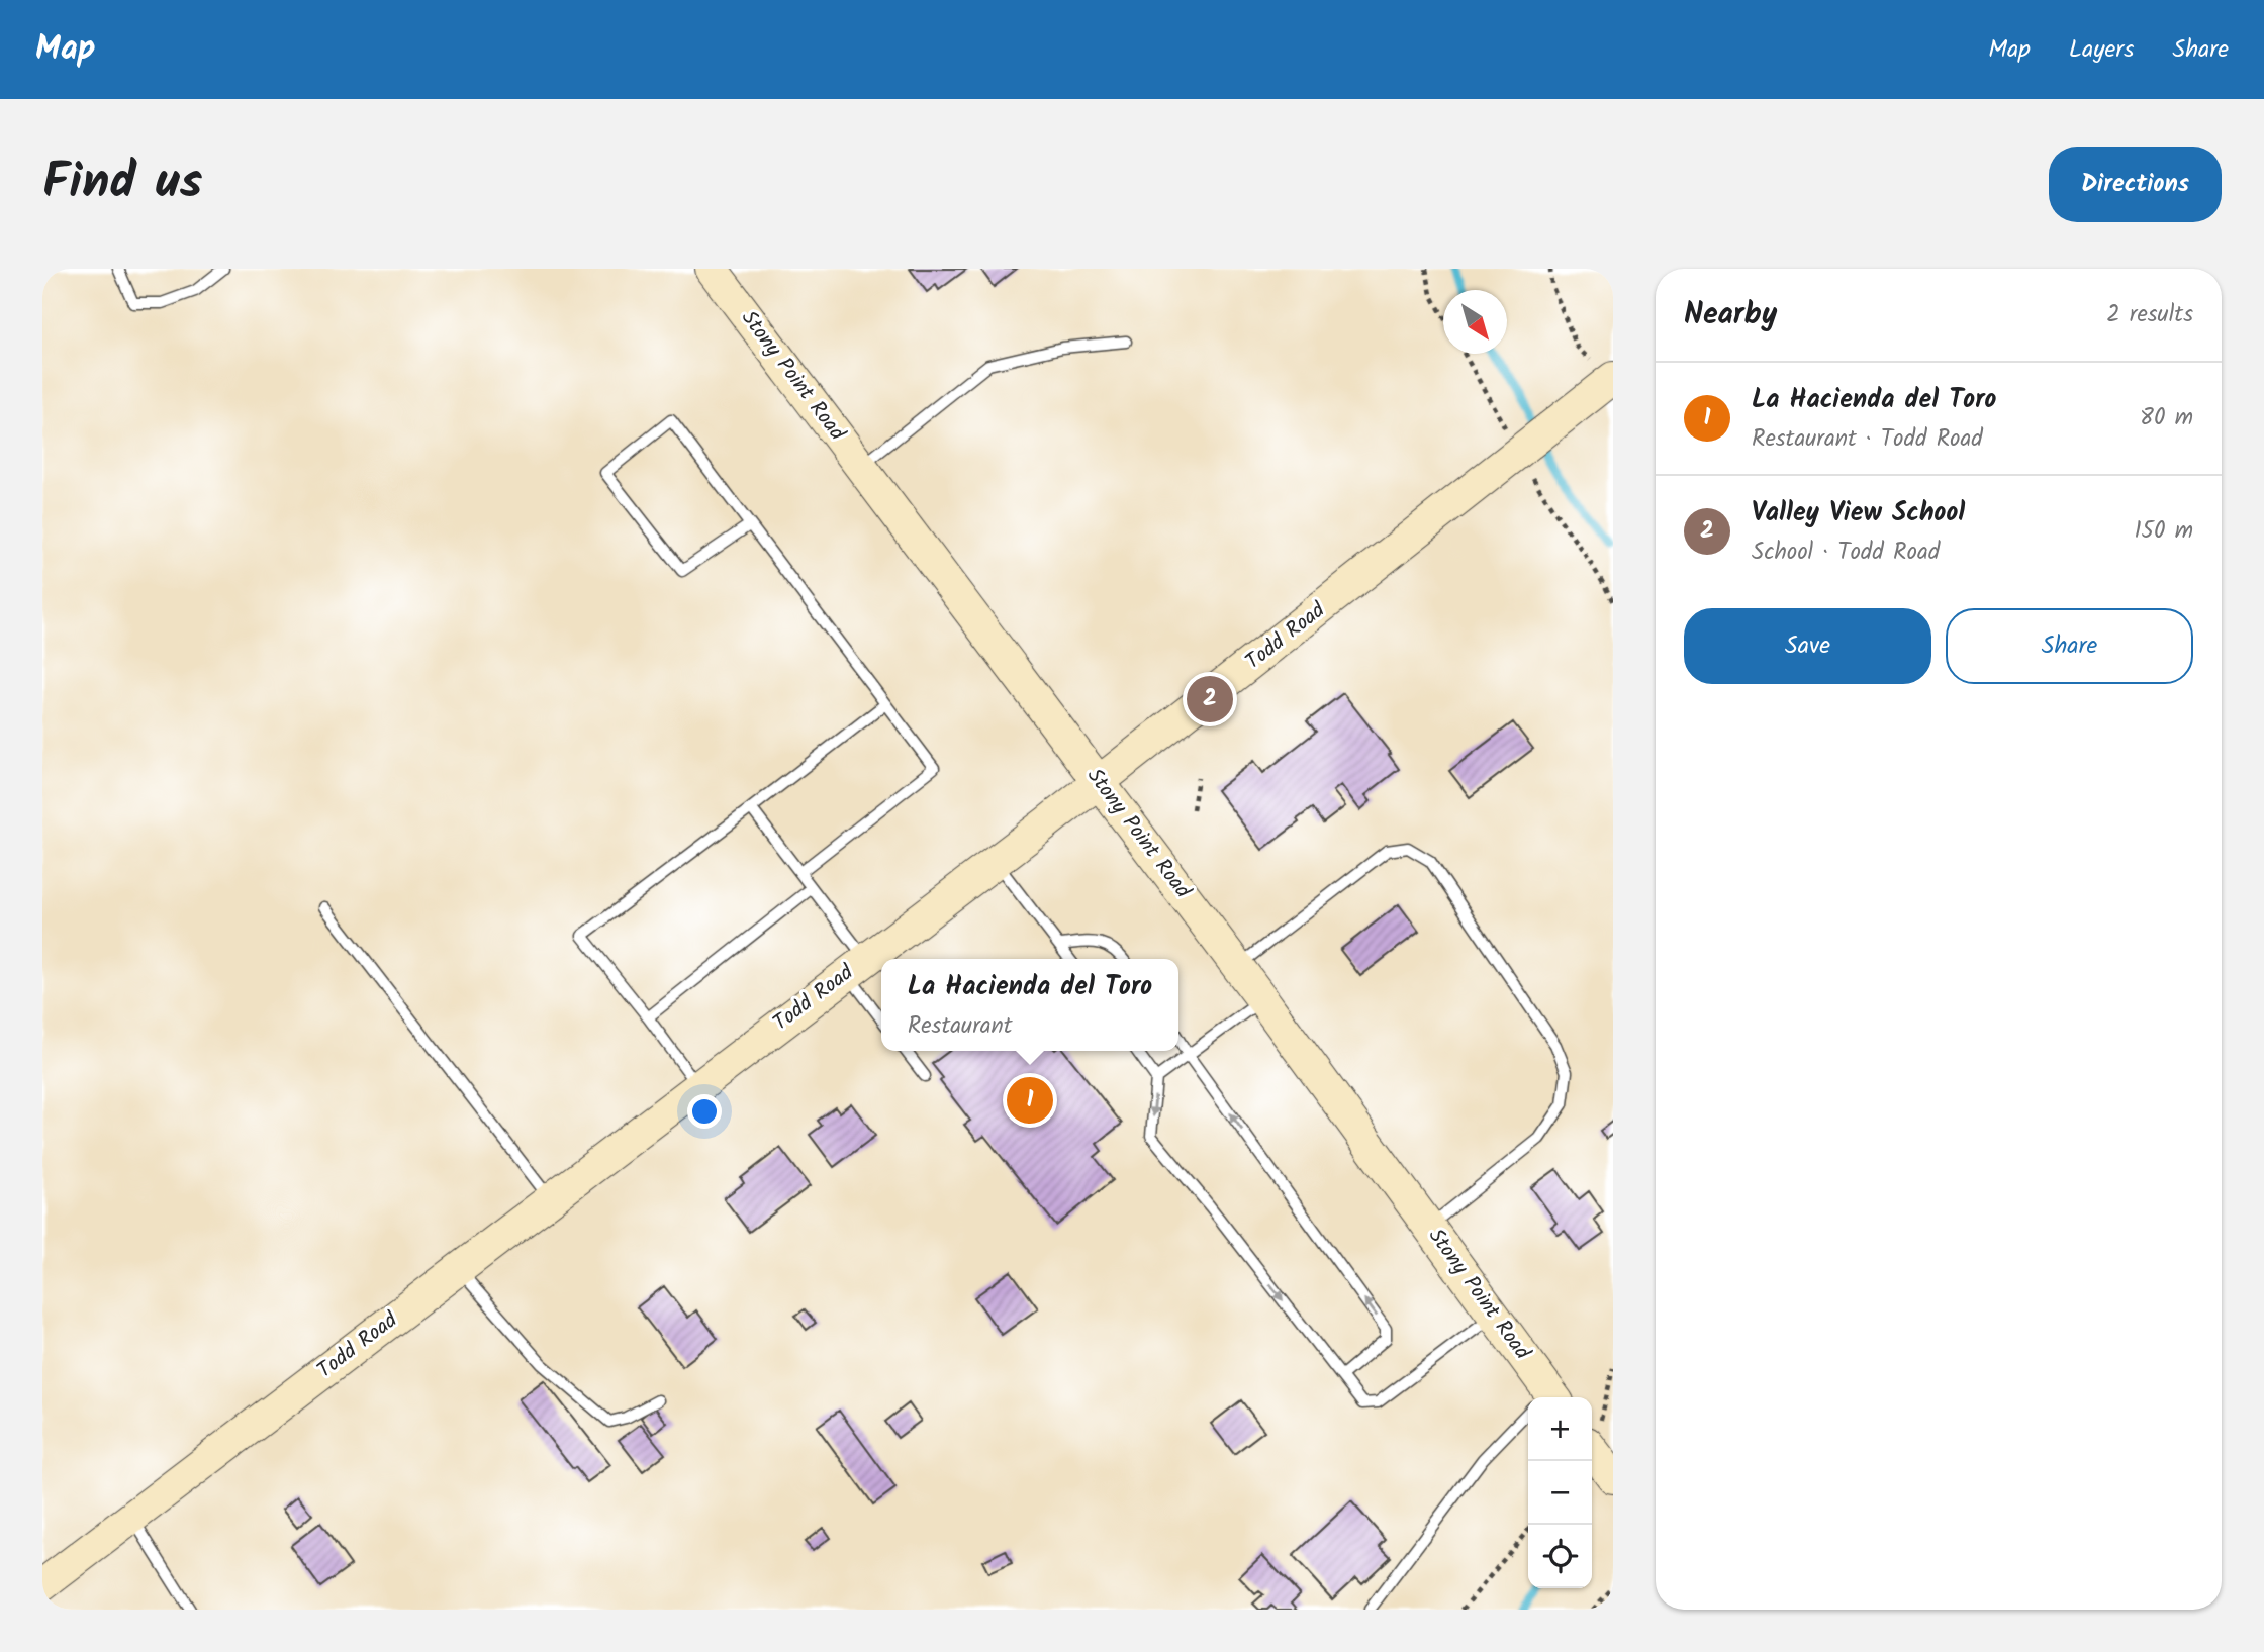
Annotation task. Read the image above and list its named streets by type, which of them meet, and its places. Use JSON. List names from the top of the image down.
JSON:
{
  "streets": {
    "main road": ["Stony Point Road", "Todd Road"]
  },
  "crossings": [
    ["Stony Point Road", "Todd Road"]
  ],
  "north": "bottom right",
  "page": {
    "header": "Map",
    "nav": ["Map", "Layers", "Share"],
    "title": "Find us",
    "buttons": [
      "Directions",
      ["Save", "Share"]
    ],
    "heading": ["Nearby", "2 results"],
    "list": [
      {
        "mark": "1",
        "name": "La Hacienda del Toro",
        "note": "Restaurant · Todd Road",
        "value": "80 m"
      },
      {
        "mark": "2",
        "name": "Valley View School",
        "note": "School · Todd Road",
        "value": "150 m"
      }
    ],
    "pins": ["2", "1"],
    "popup": ["La Hacienda del Toro", "Restaurant"],
    "map_buttons": ["+", "−"]
  }
}
